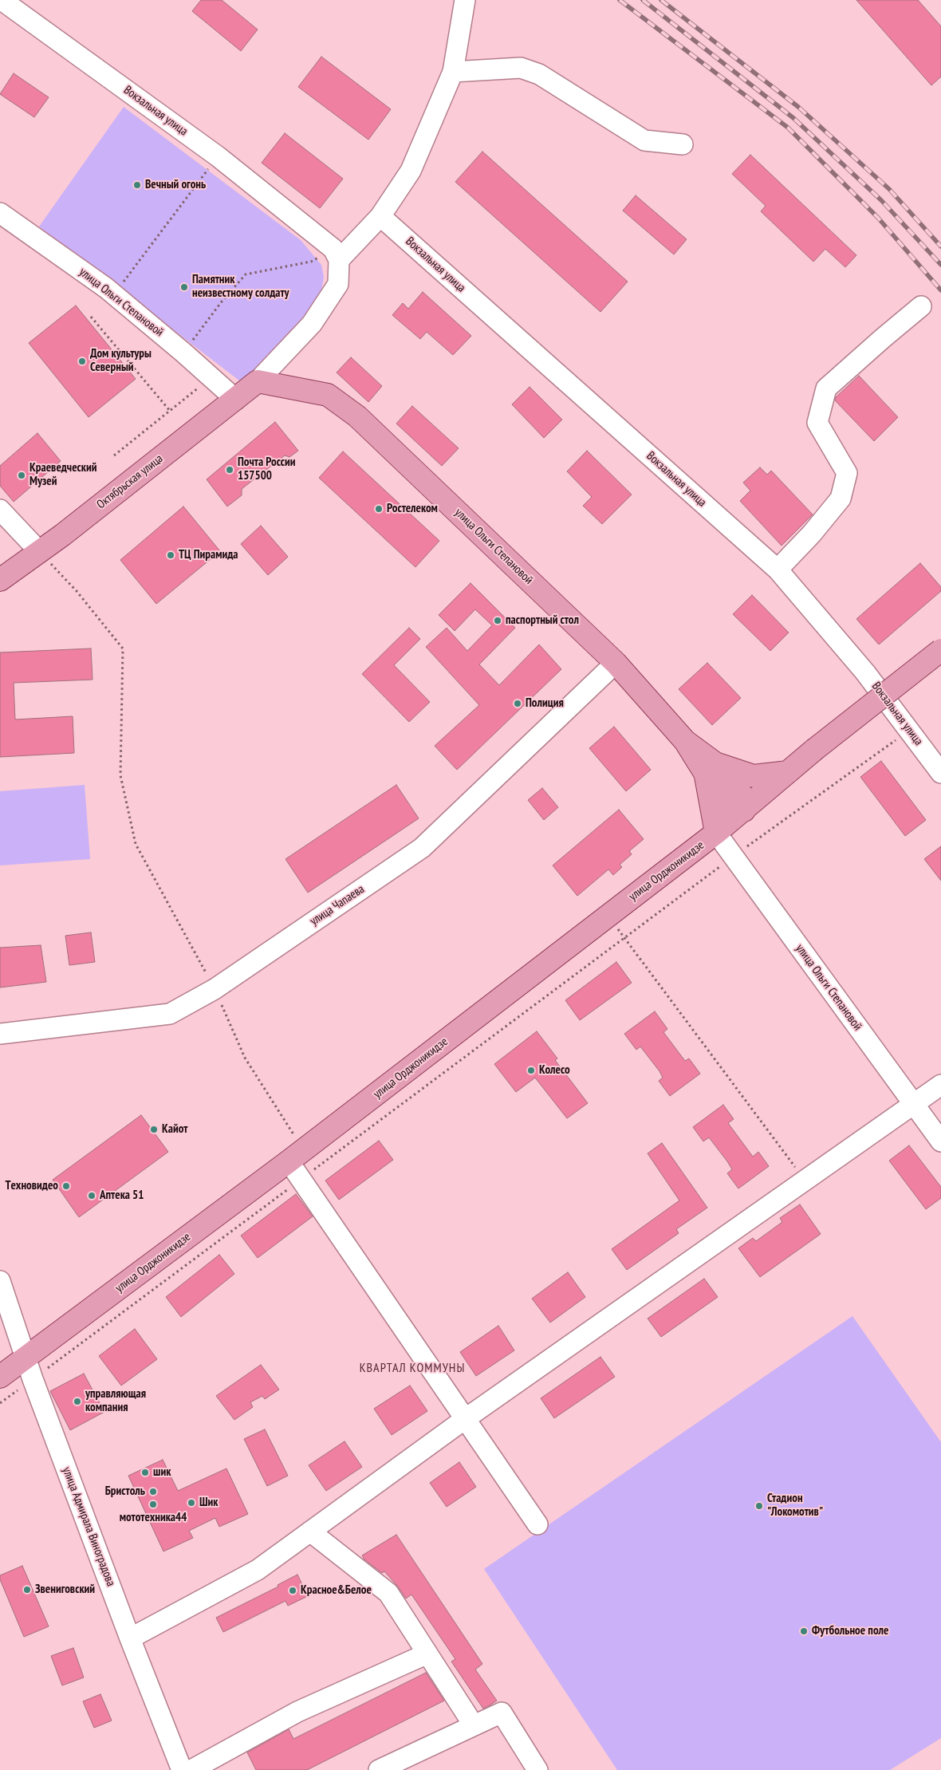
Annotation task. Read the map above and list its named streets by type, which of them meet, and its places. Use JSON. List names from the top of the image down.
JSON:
{
  "streets": {
    "main road": ["улица Ольги Степановой", "Октябрьская улица", "улица Орджоникидзе"],
    "street": ["Вокзальная улица", "улица Чапаева", "улица Адмирала Виноградова"]
  },
  "crossings": [
    ["улица Ольги Степановой", "Октябрьская улица"],
    ["улица Ольги Степановой", "улица Орджоникидзе"],
    ["улица Ольги Степановой", "улица Чапаева"],
    ["улица Орджоникидзе", "улица Адмирала Виноградова"]
  ],
  "districts": ["КВАРТАЛ КОММУНЫ"],
  "places": [
    "Вечный огонь",
    "Памятник неизвестному солдату",
    "Дом культуры Северный",
    "Почта России 157500",
    "Краеведческий Музей",
    "Ростелеком",
    "ТЦ Пирамида",
    "паспортный стол",
    "Полиция",
    "Колесо",
    "Кайот",
    "Tехновидео",
    "Аптека 51",
    "управляющая компания",
    "шик",
    "Бристоль",
    "Шик",
    "мототехника44",
    "Стадион \"Локомотив\"",
    "Звениговский",
    "Красное&Белое",
    "Футбольное поле"
  ]
}
